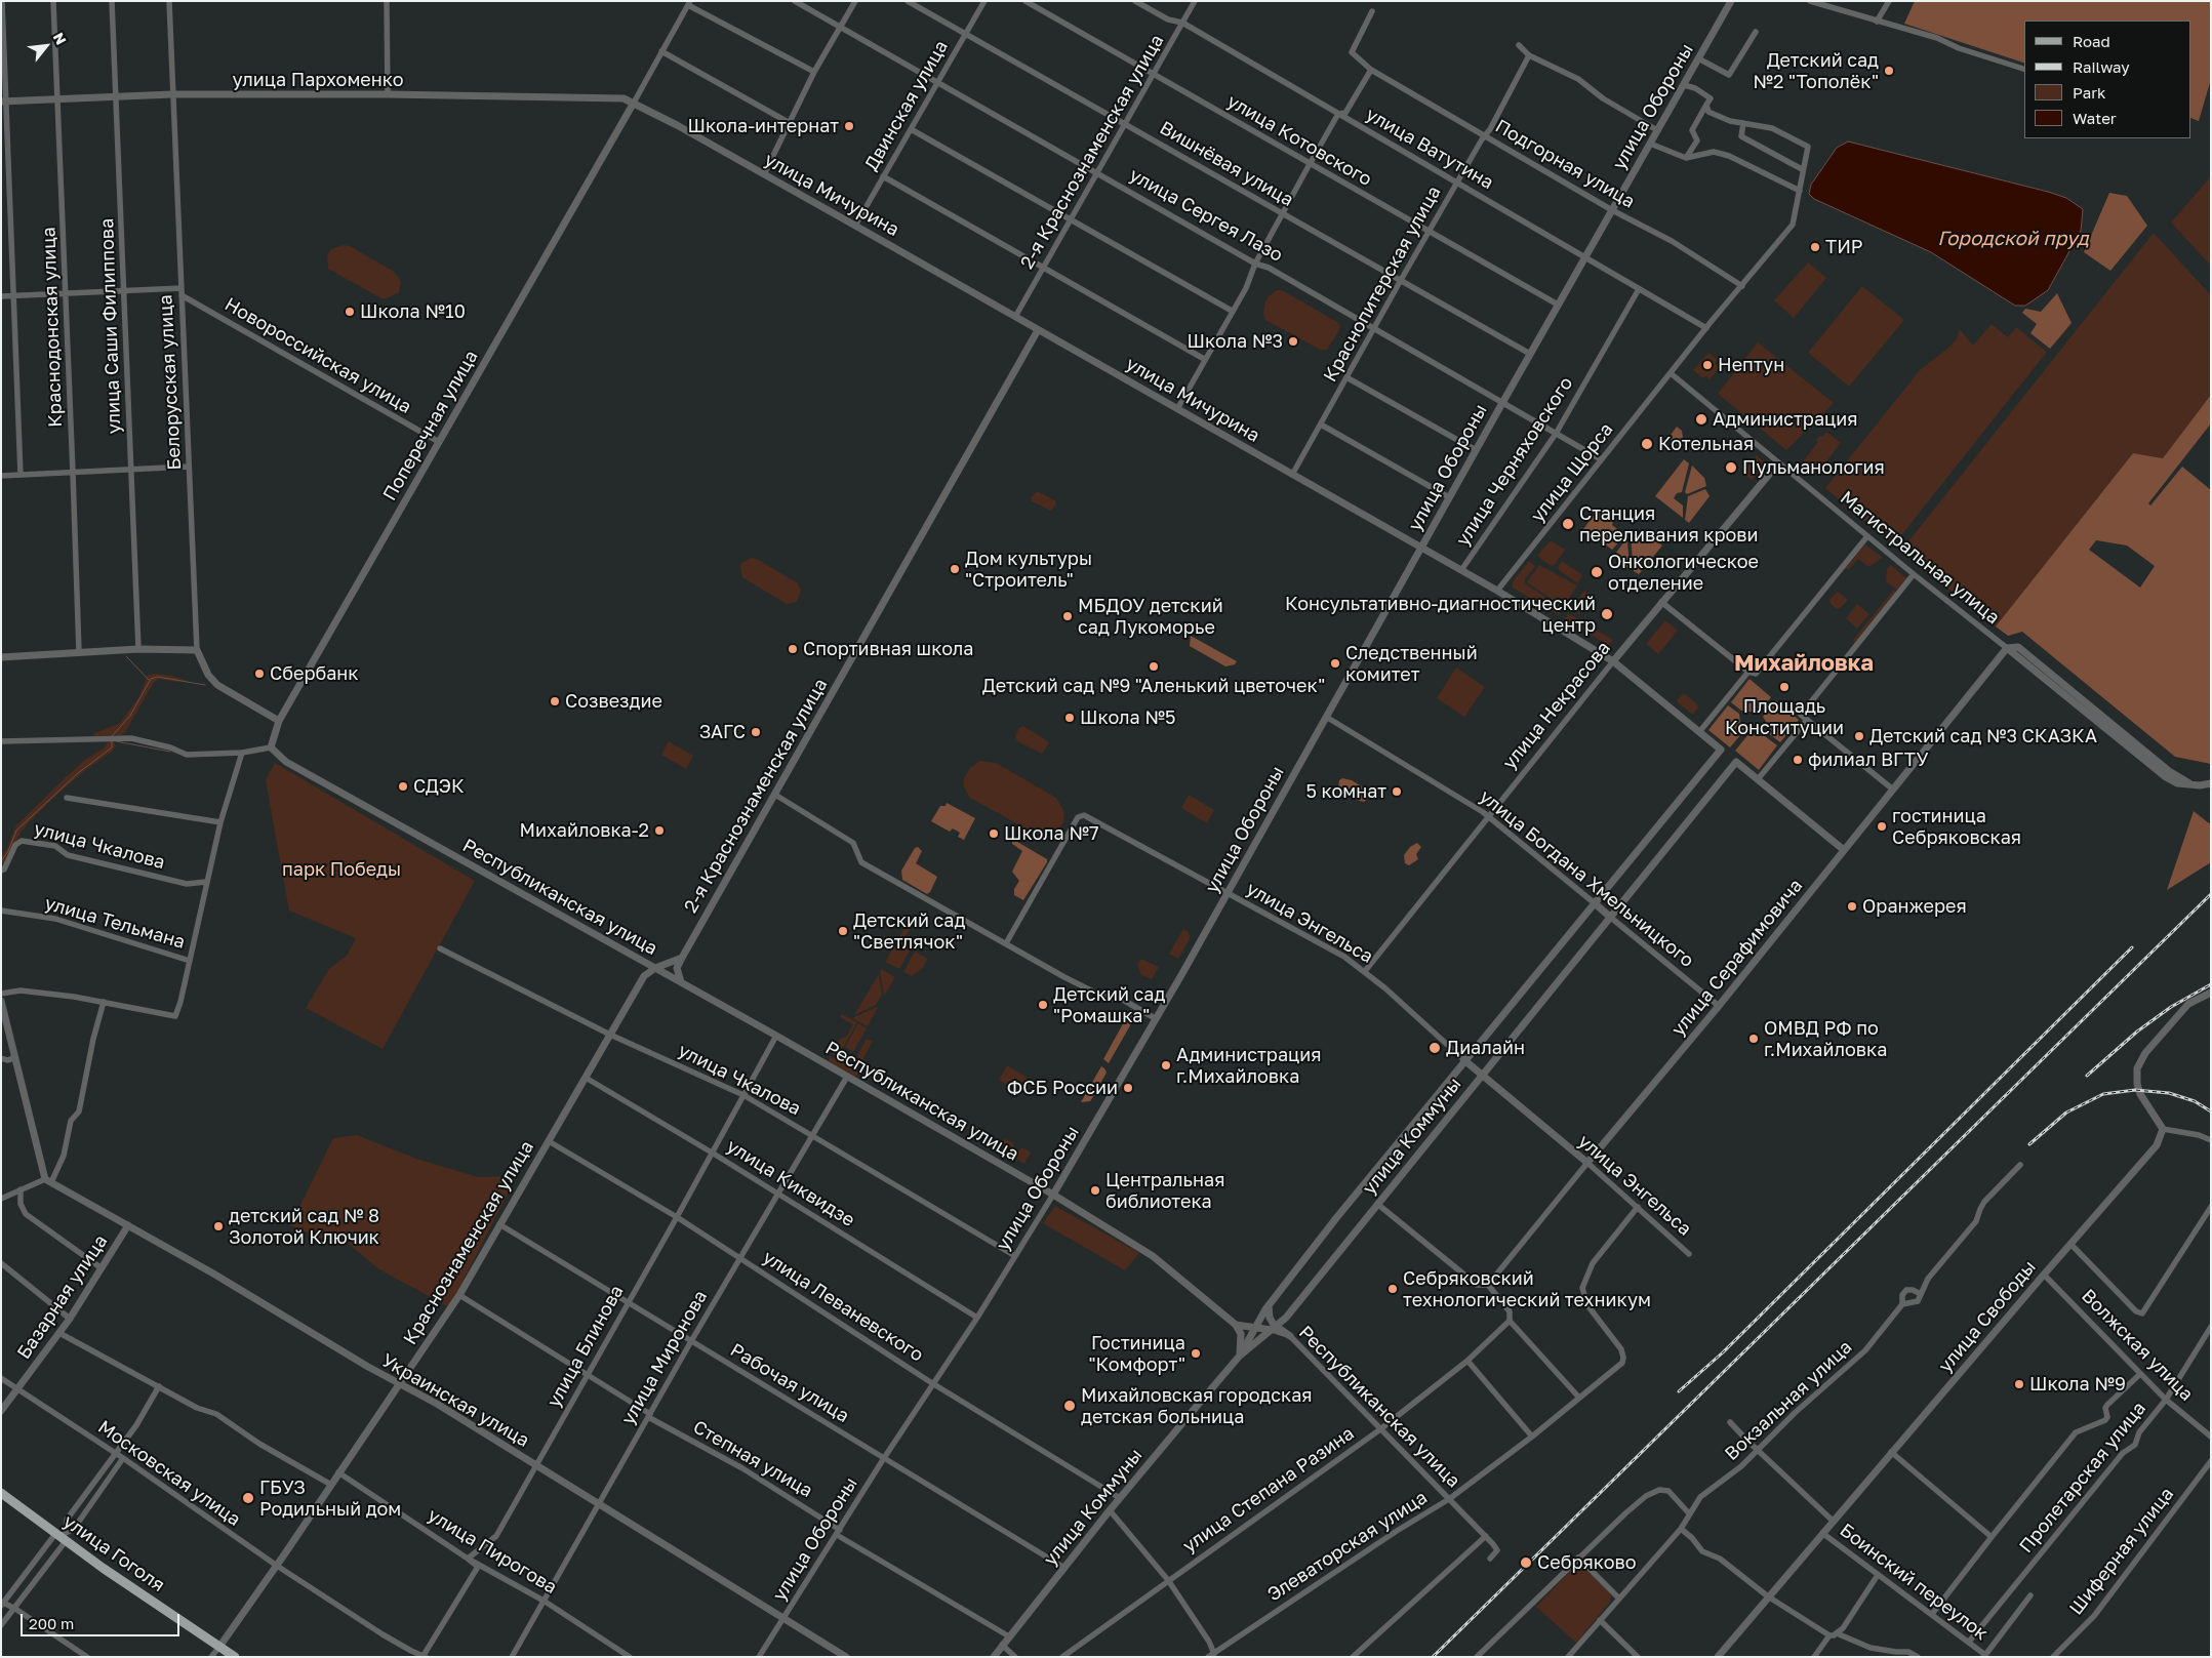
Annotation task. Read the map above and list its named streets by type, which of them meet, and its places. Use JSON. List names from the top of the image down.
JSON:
{
  "streets": {
    "main road": ["улица Гоголя"],
    "street": [
      "улица Пархоменко",
      "Двинская улица",
      "улица Обороны",
      "улица Котовского",
      "улица Ватутина",
      "2-я Краснознаменская улица",
      "Вишнёвая улица",
      "Подгорная улица",
      "улица Мичурина",
      "улица Сергея Лазо",
      "Краснопитерская улица",
      "улица Саши Филиппова",
      "Краснодонская улица",
      "Новороссийская улица",
      "Белорусская улица",
      "Поперечная улица",
      "улица Черняховского",
      "улица Щорса",
      "Магистральная улица",
      "улица Некрасова",
      "улица Чкалова",
      "улица Богдана Хмельницкого",
      "Республиканская улица",
      "улица Тельмана",
      "улица Энгельса",
      "улица Серафимовича",
      "улица Коммуны",
      "улица Киквидзе",
      "Краснознаменская улица",
      "Базарная улица",
      "улица Леваневского",
      "улица Свободы",
      "Волжская улица",
      "улица Блинова",
      "улица Миронова",
      "Рабочая улица",
      "Украинская улица",
      "Вокзальная улица",
      "Степная улица",
      "Московская улица",
      "Пролетарская улица",
      "улица Степана Разина",
      "Элеваторская улица",
      "улица Пирогова",
      "Шиферная улица",
      "Боинский переулок"
    ]
  },
  "crossings": [
    ["улица Пархоменко", "улица Мичурина"],
    ["улица Пархоменко", "улица Саши Филиппова"],
    ["улица Пархоменко", "Краснодонская улица"],
    ["улица Пархоменко", "Белорусская улица"],
    ["улица Пархоменко", "Поперечная улица"],
    ["Двинская улица", "Вишнёвая улица"],
    ["Двинская улица", "улица Мичурина"],
    ["Двинская улица", "улица Сергея Лазо"],
    ["улица Обороны", "улица Котовского"],
    ["улица Обороны", "улица Ватутина"],
    ["улица Обороны", "Вишнёвая улица"],
    ["улица Обороны", "Подгорная улица"],
    ["улица Обороны", "улица Мичурина"],
    ["улица Обороны", "улица Сергея Лазо"],
    ["улица Обороны", "улица Чкалова"],
    ["улица Обороны", "улица Богдана Хмельницкого"],
    ["улица Обороны", "Республиканская улица"],
    ["улица Обороны", "улица Энгельса"],
    ["улица Обороны", "улица Киквидзе"],
    ["улица Обороны", "улица Леваневского"],
    ["улица Обороны", "Рабочая улица"],
    ["улица Обороны", "Украинская улица"],
    ["улица Обороны", "Степная улица"],
    ["улица Котовского", "2-я Краснознаменская улица"],
    ["улица Котовского", "Краснопитерская улица"],
    ["улица Ватутина", "2-я Краснознаменская улица"],
    ["улица Ватутина", "Краснопитерская улица"],
    ["улица Ватутина", "улица Черняховского"],
    ["улица Ватутина", "улица Щорса"],
    ["2-я Краснознаменская улица", "Вишнёвая улица"],
    ["2-я Краснознаменская улица", "улица Мичурина"],
    ["2-я Краснознаменская улица", "улица Сергея Лазо"],
    ["Вишнёвая улица", "Краснопитерская улица"],
    ["Подгорная улица", "Краснопитерская улица"],
    ["Подгорная улица", "улица Щорса"],
    ["улица Мичурина", "Краснопитерская улица"],
    ["улица Мичурина", "Поперечная улица"],
    ["улица Мичурина", "улица Черняховского"],
    ["улица Мичурина", "улица Щорса"],
    ["улица Мичурина", "улица Некрасова"],
    ["улица Мичурина", "улица Коммуны"],
    ["улица Сергея Лазо", "Краснопитерская улица"],
    ["улица Сергея Лазо", "улица Черняховского"],
    ["улица Сергея Лазо", "улица Щорса"],
    ["Новороссийская улица", "Белорусская улица"],
    ["Новороссийская улица", "Поперечная улица"],
    ["Белорусская улица", "Поперечная улица"],
    ["Поперечная улица", "Республиканская улица"],
    ["улица Щорса", "Магистральная улица"],
    ["Магистральная улица", "улица Некрасова"],
    ["Магистральная улица", "улица Серафимовича"],
    ["улица Некрасова", "улица Богдана Хмельницкого"],
    ["улица Некрасова", "улица Энгельса"],
    ["улица Чкалова", "Краснознаменская улица"],
    ["улица Чкалова", "улица Блинова"],
    ["улица Чкалова", "улица Миронова"],
    ["улица Богдана Хмельницкого", "улица Серафимовича"],
    ["улица Богдана Хмельницкого", "улица Коммуны"],
    ["Республиканская улица", "улица Коммуны"],
    ["Республиканская улица", "Краснознаменская улица"],
    ["Республиканская улица", "улица Блинова"],
    ["Республиканская улица", "улица Миронова"],
    ["Республиканская улица", "улица Степана Разина"],
    ["Республиканская улица", "Элеваторская улица"],
    ["улица Энгельса", "улица Серафимовича"],
    ["улица Энгельса", "улица Коммуны"],
    ["улица Энгельса", "Элеваторская улица"],
    ["улица Коммуны", "улица Леваневского"],
    ["улица Коммуны", "Рабочая улица"],
    ["улица Коммуны", "Степная улица"],
    ["улица Киквидзе", "Краснознаменская улица"],
    ["улица Киквидзе", "улица Блинова"],
    ["улица Киквидзе", "улица Миронова"],
    ["Краснознаменская улица", "улица Леваневского"],
    ["Краснознаменская улица", "Рабочая улица"],
    ["Краснознаменская улица", "Украинская улица"],
    ["Краснознаменская улица", "Степная улица"],
    ["Краснознаменская улица", "Московская улица"],
    ["Краснознаменская улица", "улица Пирогова"],
    ["Краснознаменская улица", "улица Гоголя"],
    ["Базарная улица", "Украинская улица"],
    ["Базарная улица", "Московская улица"],
    ["улица Леваневского", "улица Блинова"],
    ["улица Леваневского", "улица Миронова"],
    ["улица Свободы", "Волжская улица"],
    ["улица Свободы", "Боинский переулок"],
    ["Волжская улица", "Пролетарская улица"],
    ["улица Блинова", "Рабочая улица"],
    ["улица Блинова", "Украинская улица"],
    ["улица Блинова", "Степная улица"],
    ["улица Блинова", "улица Пирогова"],
    ["улица Миронова", "Рабочая улица"],
    ["улица Миронова", "Украинская улица"],
    ["улица Миронова", "Степная улица"],
    ["улица Миронова", "улица Пирогова"],
    ["Пролетарская улица", "Боинский переулок"]
  ],
  "districts": ["Михайловка"],
  "water": ["Городской пруд"],
  "parks": ["парк Победы"],
  "places": [
    "Детский сад №2 \"Тополёк\"",
    "Школа-интернат",
    "ТИР",
    "Школа №10",
    "Школа №3",
    "Нептун",
    "Администрация",
    "Котельная",
    "Пульманология",
    "Станция переливания крови",
    "Дом культуры \"Строитель\"",
    "Онкологическое отделение",
    "Консультативно-диагностический центр",
    "МБДОУ детский сад Лукоморье",
    "Спортивная школа",
    "Следственный комитет",
    "Детский сад №9 \"Аленький цветочек\"",
    "Сбербанк",
    "Площадь Конституции",
    "Созвездие",
    "Школа №5",
    "ЗАГС",
    "Детский сад №3 СКАЗКА",
    "филиал ВГТУ",
    "СДЭК",
    "5 комнат",
    "гостиница Себряковская",
    "Михайловка-2",
    "Школа №7",
    "Оранжерея",
    "Детский сад \"Светлячок\"",
    "Детский сад \"Ромашка\"",
    "ОМВД РФ по г.Михайловка",
    "Диалайн",
    "Администрация г.Михайловка",
    "ФСБ России",
    "Центральная библиотека",
    "детский сад № 8 Золотой Ключик",
    "Себряковский технологический техникум",
    "Гостиница \"Комфорт\"",
    "Школа №9",
    "Михайловская городская детская больница",
    "ГБУЗ Родильный дом",
    "Себряково"
  ],
  "legend": [
    "Road",
    "Railway",
    "Park",
    "Water"
  ],
  "scale_bar": "200 m",
  "north": "top right"
}
